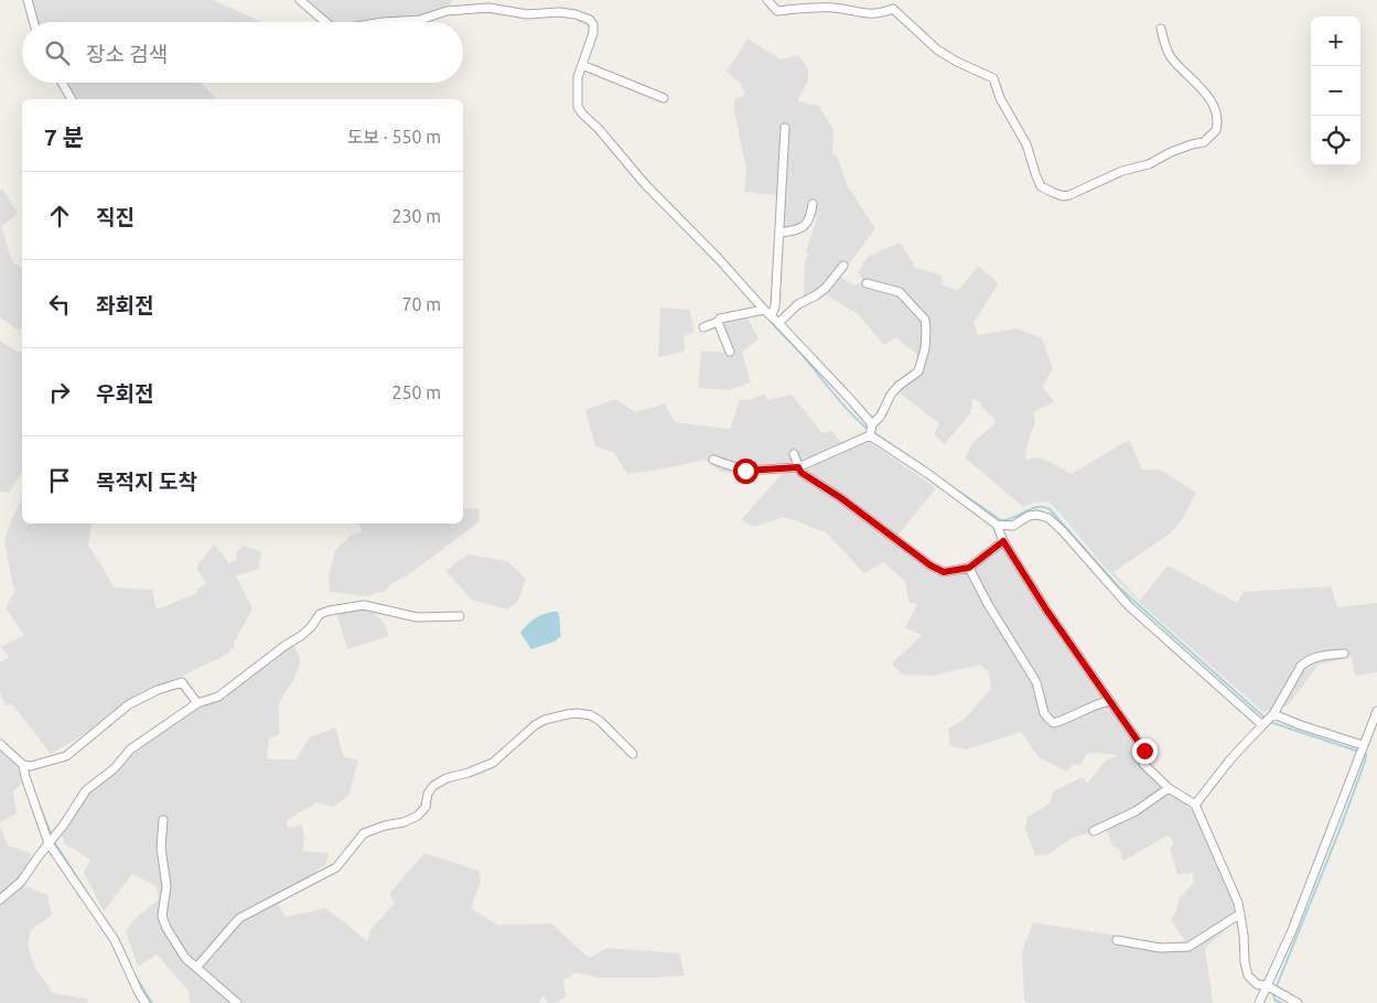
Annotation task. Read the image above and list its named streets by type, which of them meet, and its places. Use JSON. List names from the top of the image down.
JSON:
{
  "page": {
    "map_buttons": ["+", "−"],
    "search": "장소 검색",
    "heading": ["7 분", "도보 · 550 m"],
    "list": [
      ["직진", "230 m"],
      ["좌회전", "70 m"],
      ["우회전", "250 m"],
      "목적지 도착"
    ]
  }
}
